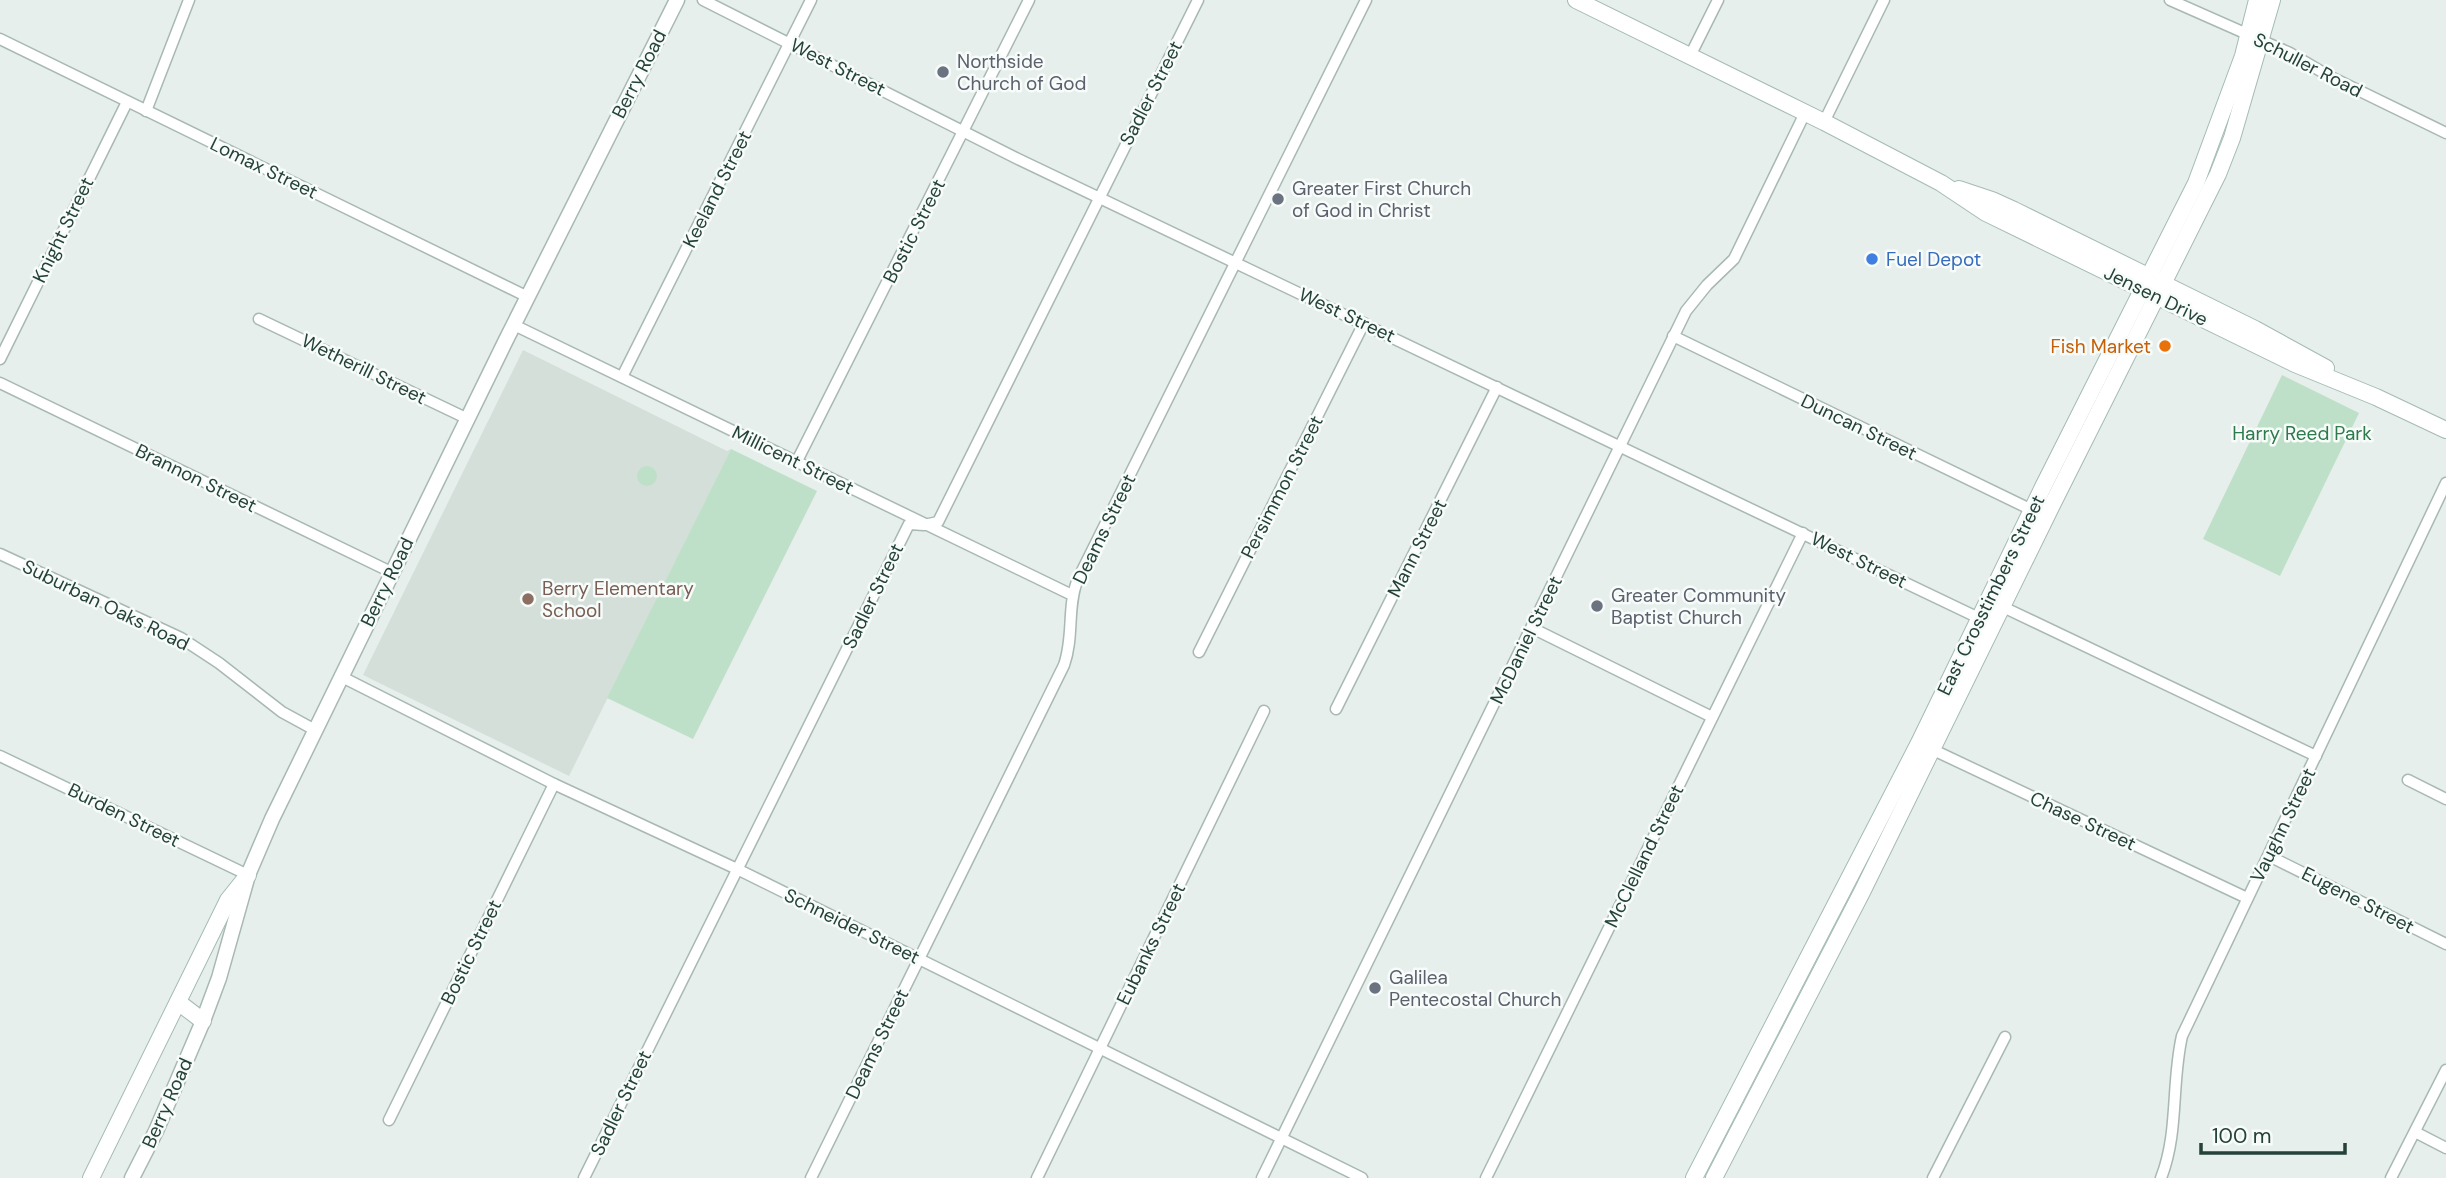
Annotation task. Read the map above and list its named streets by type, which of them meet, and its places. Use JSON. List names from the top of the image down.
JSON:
{
  "streets": {
    "main road": ["Jensen Drive", "East Crosstimbers Street"],
    "street": [
      "Schuller Road",
      "West Street",
      "Berry Road",
      "Sadler Street",
      "Lomax Street",
      "Keeland Street",
      "Knight Street",
      "Bostic Street",
      "Wetherill Street",
      "Duncan Street",
      "Millicent Street",
      "Brannon Street",
      "Persimmon Street",
      "Deams Street",
      "Mann Street",
      "Suburban Oaks Road",
      "McDaniel Street",
      "Burden Street",
      "Chase Street",
      "Vaughn Street",
      "McClelland Street",
      "Eugene Street",
      "Schneider Street",
      "Eubanks Street"
    ]
  },
  "crossings": [
    ["Schuller Road", "East Crosstimbers Street"],
    ["West Street", "Sadler Street"],
    ["West Street", "Keeland Street"],
    ["West Street", "Bostic Street"],
    ["West Street", "Persimmon Street"],
    ["West Street", "Deams Street"],
    ["West Street", "Mann Street"],
    ["West Street", "East Crosstimbers Street"],
    ["West Street", "McDaniel Street"],
    ["West Street", "McClelland Street"],
    ["Berry Road", "Lomax Street"],
    ["Berry Road", "Wetherill Street"],
    ["Berry Road", "Millicent Street"],
    ["Berry Road", "Brannon Street"],
    ["Berry Road", "Suburban Oaks Road"],
    ["Berry Road", "Burden Street"],
    ["Berry Road", "Schneider Street"],
    ["Sadler Street", "Millicent Street"],
    ["Sadler Street", "Schneider Street"],
    ["Lomax Street", "Knight Street"],
    ["Keeland Street", "Millicent Street"],
    ["Bostic Street", "Millicent Street"],
    ["Bostic Street", "Schneider Street"],
    ["Jensen Drive", "East Crosstimbers Street"],
    ["Jensen Drive", "McDaniel Street"],
    ["Duncan Street", "East Crosstimbers Street"],
    ["Duncan Street", "McDaniel Street"],
    ["Millicent Street", "Deams Street"],
    ["Deams Street", "Schneider Street"],
    ["East Crosstimbers Street", "Chase Street"],
    ["McDaniel Street", "Schneider Street"],
    ["Chase Street", "Vaughn Street"],
    ["Vaughn Street", "Eugene Street"],
    ["Schneider Street", "Eubanks Street"]
  ],
  "parks": ["Harry Reed Park"],
  "places": [
    "Northside Church of God",
    "Greater First Church of God in Christ",
    "Fuel Depot",
    "Fish Market",
    "Berry Elementary School",
    "Greater Community Baptist Church",
    "Galilea Pentecostal Church"
  ],
  "scale_bar": "100 m"
}
